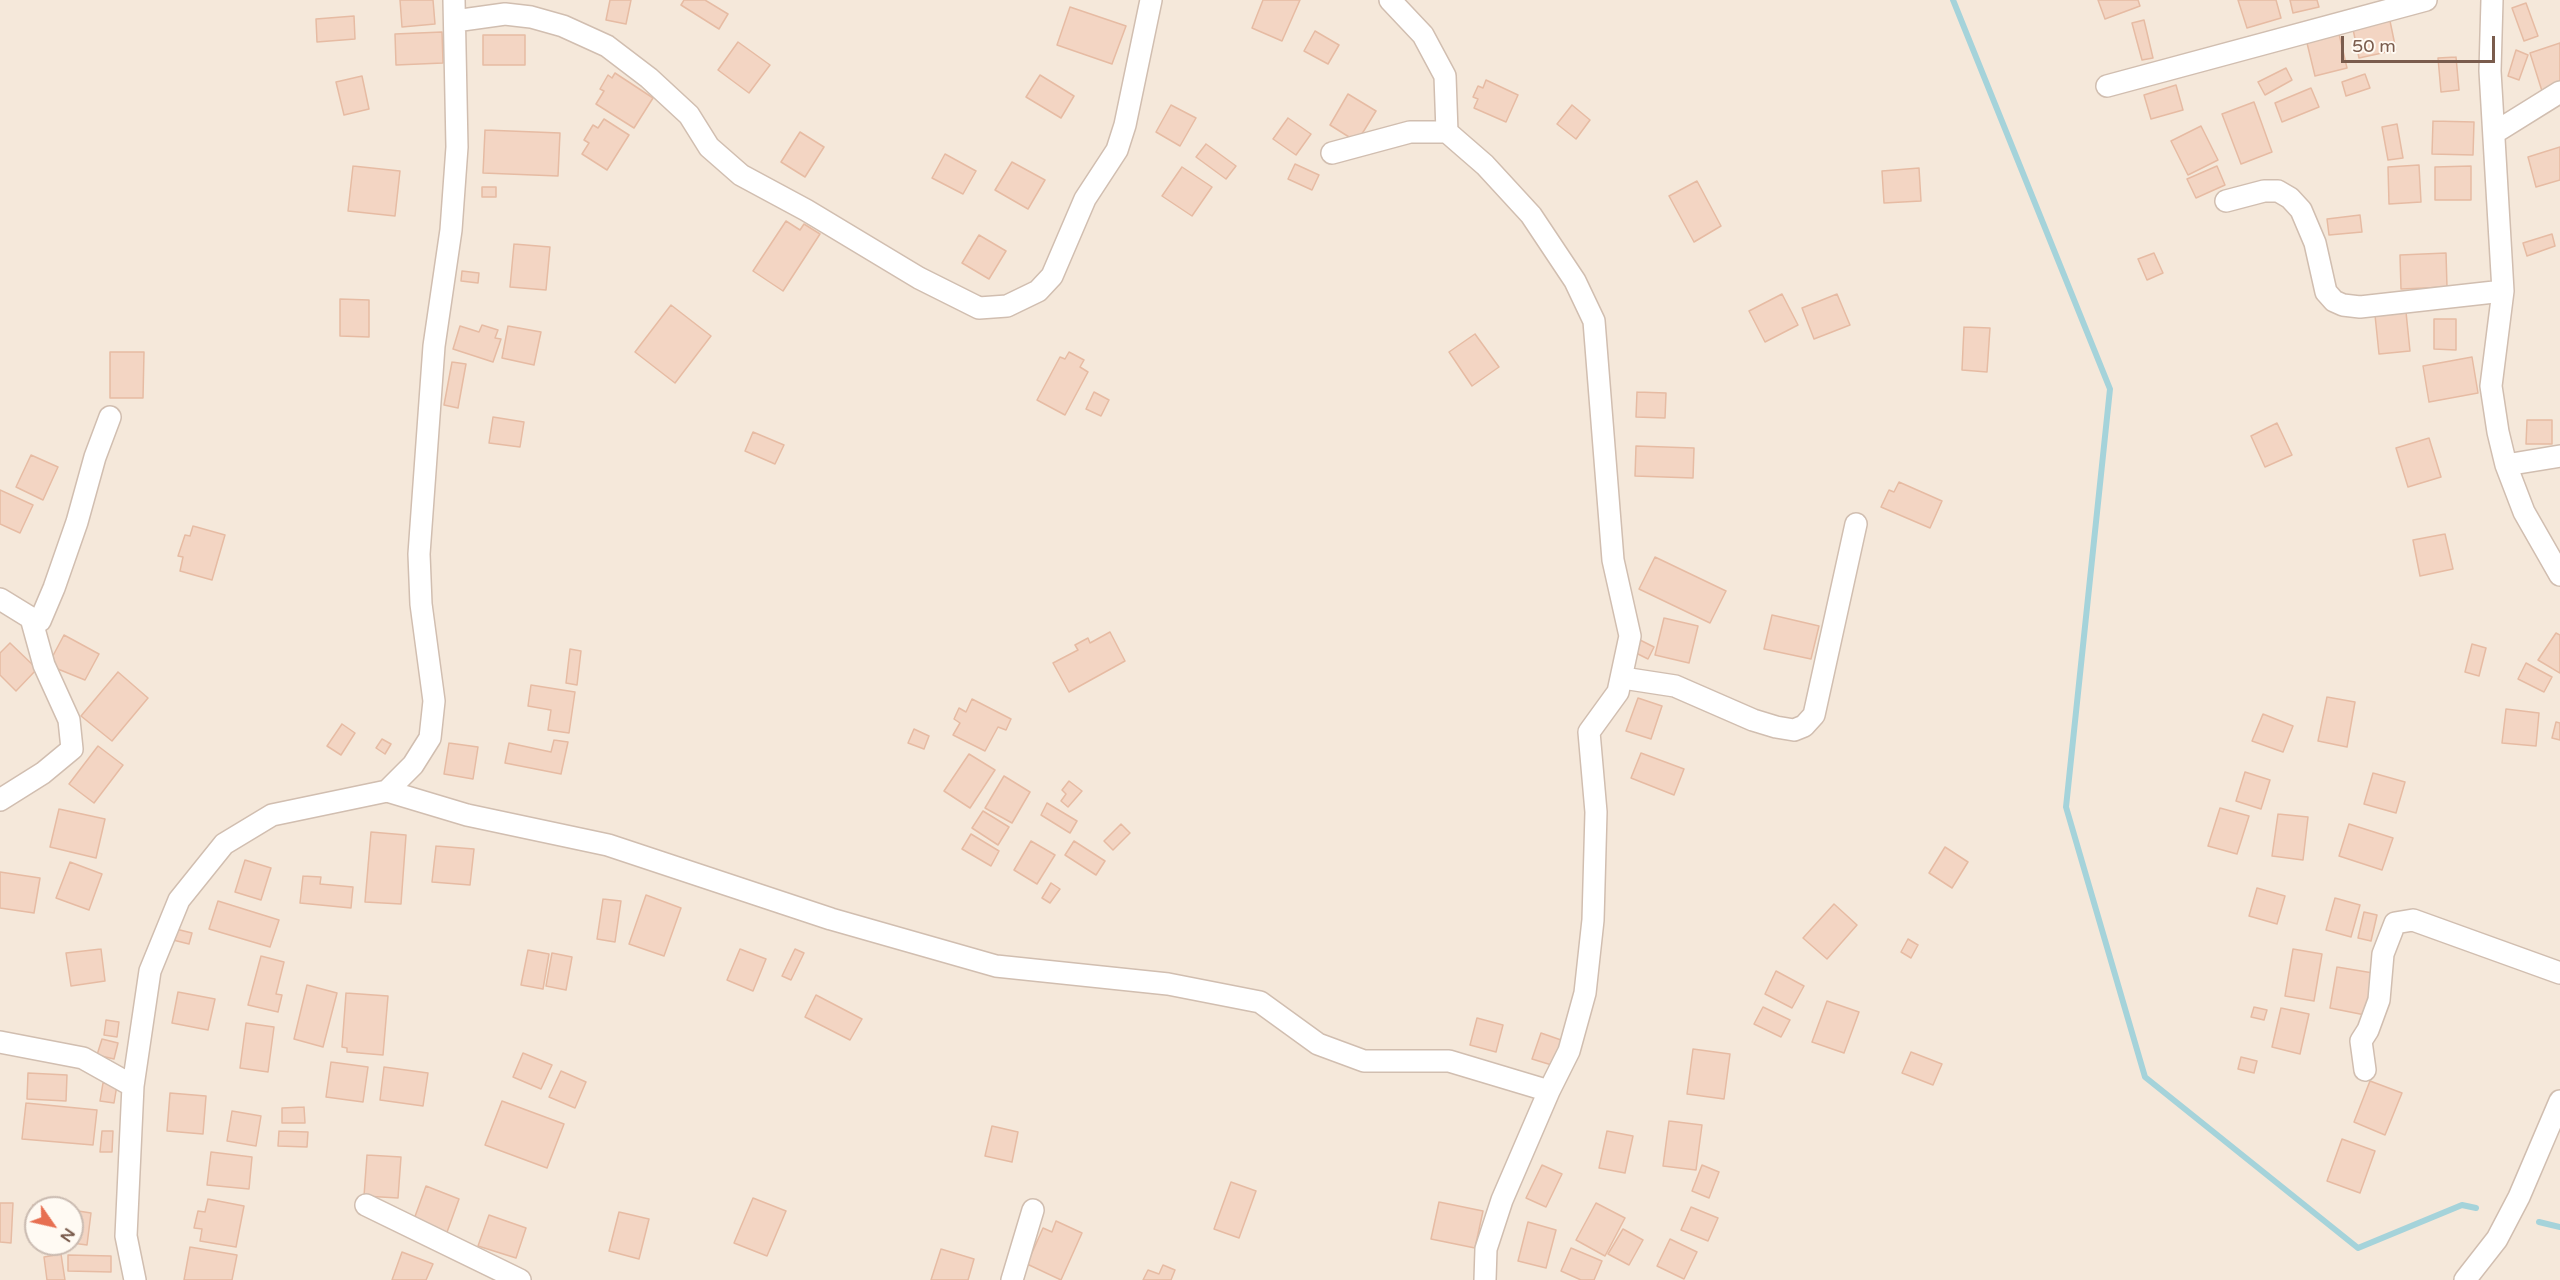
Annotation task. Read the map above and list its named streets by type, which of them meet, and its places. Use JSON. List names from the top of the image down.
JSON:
{
  "scale_bar": "50 m",
  "north": "bottom right"
}
